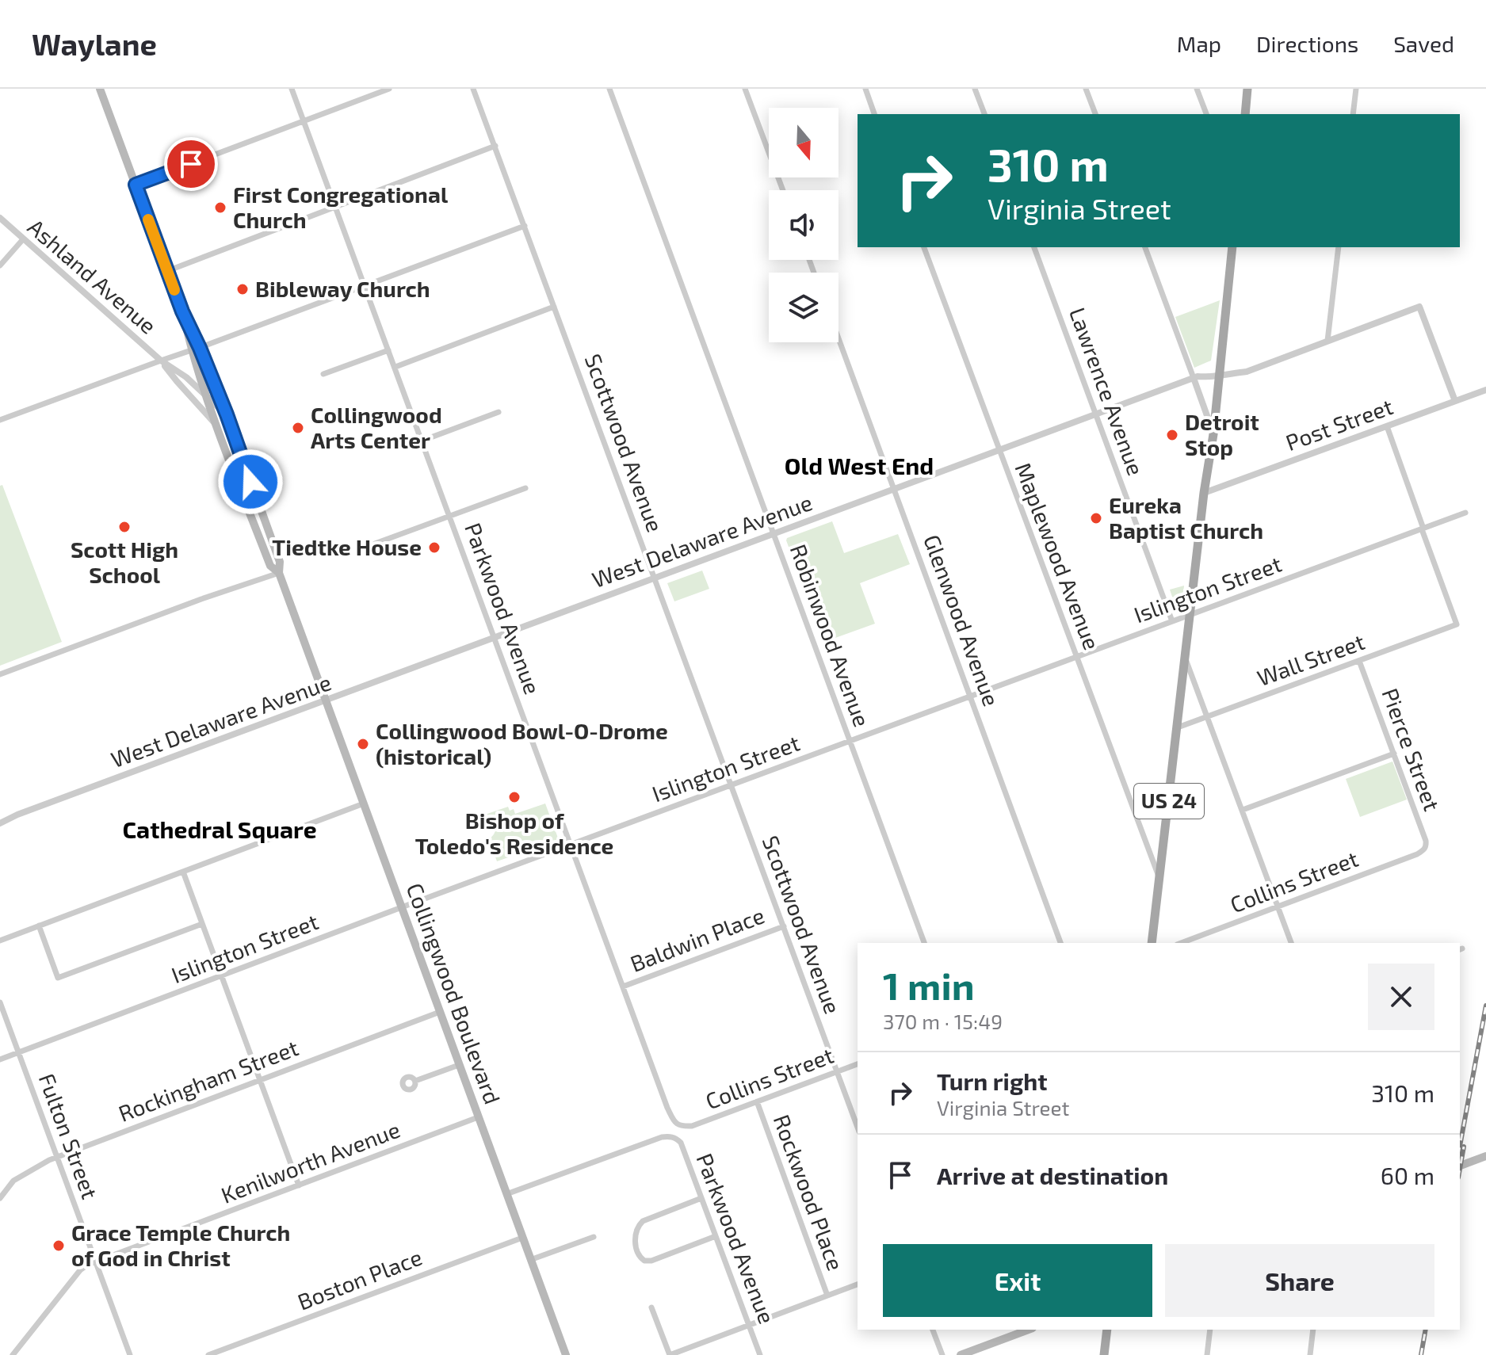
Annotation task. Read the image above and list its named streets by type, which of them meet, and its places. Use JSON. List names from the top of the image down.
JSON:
{
  "streets": {
    "main road": ["US 24", "Collingwood Boulevard"],
    "street": [
      "Ashland Avenue",
      "Lawrence Avenue",
      "Post Street",
      "Scottwood Avenue",
      "West Delaware Avenue",
      "Maplewood Avenue",
      "Islington Street",
      "Parkwood Avenue",
      "Glenwood Avenue",
      "Robinwood Avenue",
      "Wall Street",
      "Pierce Street",
      "Collins Street",
      "Baldwin Place",
      "Rockingham Street",
      "Fulton Street",
      "Kenilworth Avenue",
      "Rockwood Place",
      "Boston Place"
    ]
  },
  "crossings": [
    ["Ashland Avenue", "Collingwood Boulevard"],
    ["Lawrence Avenue", "West Delaware Avenue"],
    ["Lawrence Avenue", "Islington Street"],
    ["Post Street", "West Delaware Avenue"],
    ["Post Street", "US 24"],
    ["Scottwood Avenue", "West Delaware Avenue"],
    ["Scottwood Avenue", "Islington Street"],
    ["Scottwood Avenue", "Collins Street"],
    ["Scottwood Avenue", "Baldwin Place"],
    ["West Delaware Avenue", "Maplewood Avenue"],
    ["West Delaware Avenue", "Parkwood Avenue"],
    ["West Delaware Avenue", "Glenwood Avenue"],
    ["West Delaware Avenue", "Robinwood Avenue"],
    ["West Delaware Avenue", "US 24"],
    ["West Delaware Avenue", "Collingwood Boulevard"],
    ["Maplewood Avenue", "Islington Street"],
    ["Maplewood Avenue", "US 24"],
    ["Islington Street", "Parkwood Avenue"],
    ["Islington Street", "Glenwood Avenue"],
    ["Islington Street", "Robinwood Avenue"],
    ["Islington Street", "Wall Street"],
    ["Islington Street", "US 24"],
    ["Islington Street", "Collingwood Boulevard"],
    ["Islington Street", "Fulton Street"],
    ["Parkwood Avenue", "Collins Street"],
    ["Parkwood Avenue", "Baldwin Place"],
    ["Parkwood Avenue", "Collingwood Boulevard"],
    ["Wall Street", "Pierce Street"],
    ["Wall Street", "US 24"],
    ["Pierce Street", "Collins Street"],
    ["Collins Street", "Rockwood Place"],
    ["Collingwood Boulevard", "Rockingham Street"],
    ["Collingwood Boulevard", "Kenilworth Avenue"],
    ["Collingwood Boulevard", "Boston Place"],
    ["Rockingham Street", "Fulton Street"],
    ["Fulton Street", "Kenilworth Avenue"]
  ],
  "districts": ["Old West End", "Cathedral Square"],
  "places": [
    "First Congregational Church",
    "Bibleway Church",
    "Collingwood Arts Center",
    "Detroit Stop",
    "Eureka Baptist Church",
    "Scott High School",
    "Tiedtke House",
    "Collingwood Bowl-O-Drome (historical)",
    "Bishop of Toledo's Residence",
    "Grace Temple Church of God in Christ"
  ],
  "north": "bottom",
  "page": {
    "header": "Waylane",
    "nav": ["Map", "Directions", "Saved"],
    "turn": ["310 m", "Virginia Street"],
    "heading": ["1 min", "370 m · 15:49"],
    "list": [
      {
        "name": "Turn right",
        "note": "Virginia Street",
        "value": "310 m"
      },
      {
        "name": "Arrive at destination",
        "value": "60 m"
      }
    ],
    "buttons": ["Exit", "Share"]
  }
}
